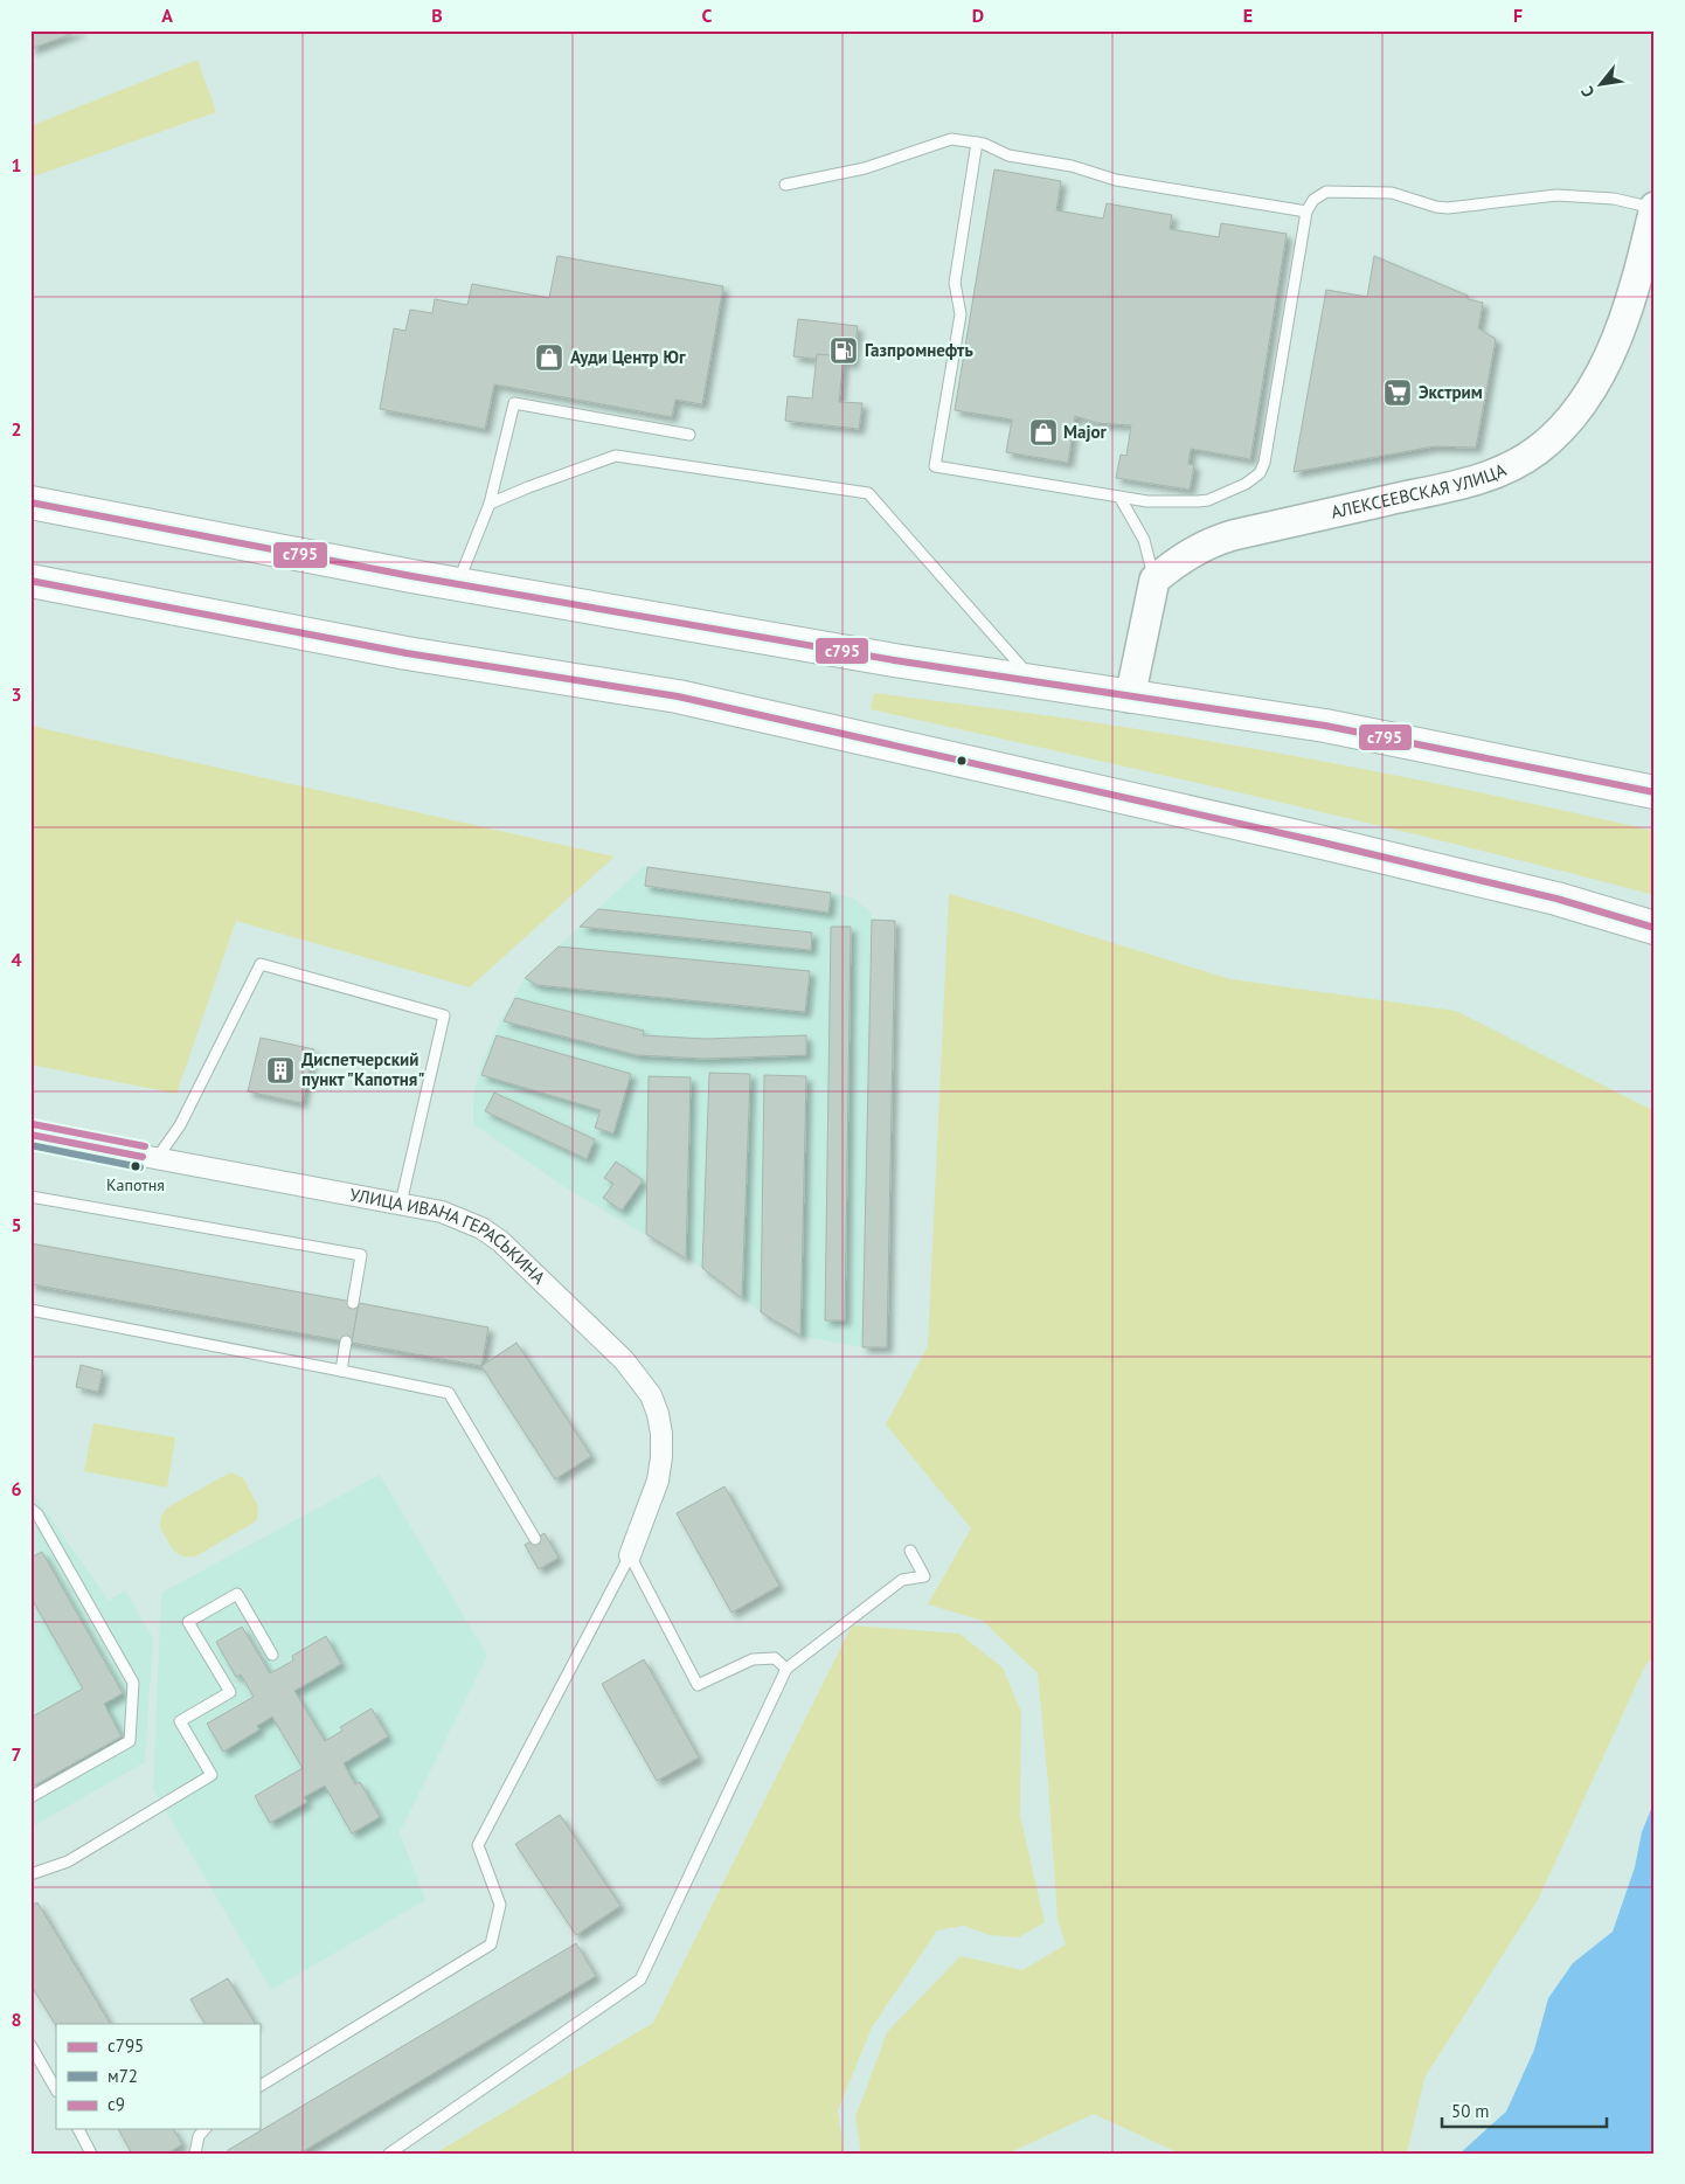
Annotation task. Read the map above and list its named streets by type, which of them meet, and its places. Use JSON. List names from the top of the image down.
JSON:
{
  "streets": {
    "street": ["АЛЕКСЕЕВСКАЯ УЛИЦА", "УЛИЦА ИВАНА ГЕРАСЬКИНА"]
  },
  "places": {
    "fuel station": ["Газпромнефть"],
    "shop": ["Ауди Центр Юг", "Major"],
    "supermarket": ["Экстрим"],
    "building": ["Диспетчерский пункт \"Капотня\""],
    "other": ["Капотня"]
  },
  "lines": ["transit line с795", "transit line с9", "transit line м72"],
  "legend": ["с795", "м72", "с9"],
  "scale_bar": "50 m",
  "north": "bottom left",
  "grid": {
    "columns": [
      "A",
      "B",
      "C",
      "D",
      "E",
      "F"
    ],
    "rows": [
      "1",
      "2",
      "3",
      "4",
      "5",
      "6",
      "7",
      "8"
    ]
  }
}
